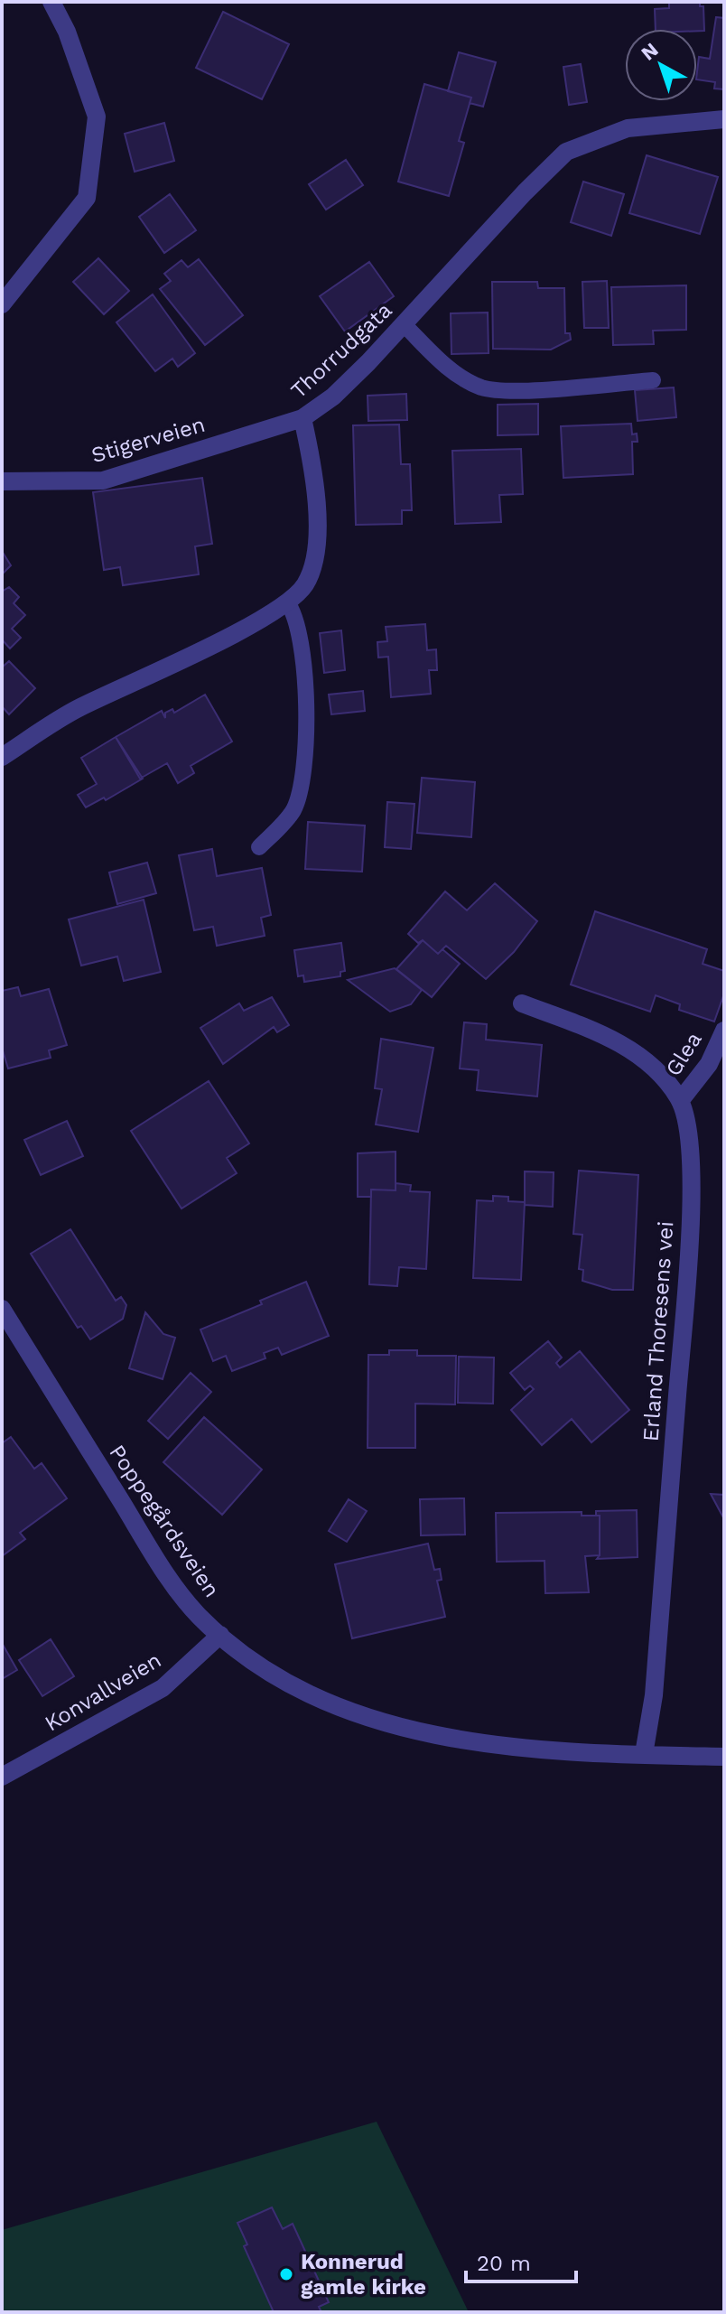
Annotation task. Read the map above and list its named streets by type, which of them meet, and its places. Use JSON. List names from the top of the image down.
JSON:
{
  "streets": {
    "street": [
      "Thorrudgata",
      "Stigerveien",
      "Glea",
      "Erland Thoresens vei",
      "Poppegårdsveien",
      "Konvallveien"
    ]
  },
  "crossings": [
    ["Thorrudgata", "Stigerveien"],
    ["Glea", "Erland Thoresens vei"],
    ["Erland Thoresens vei", "Poppegårdsveien"],
    ["Poppegårdsveien", "Konvallveien"]
  ],
  "places": ["Konnerud gamle kirke"],
  "scale_bar": "20 m",
  "north": "top left"
}
